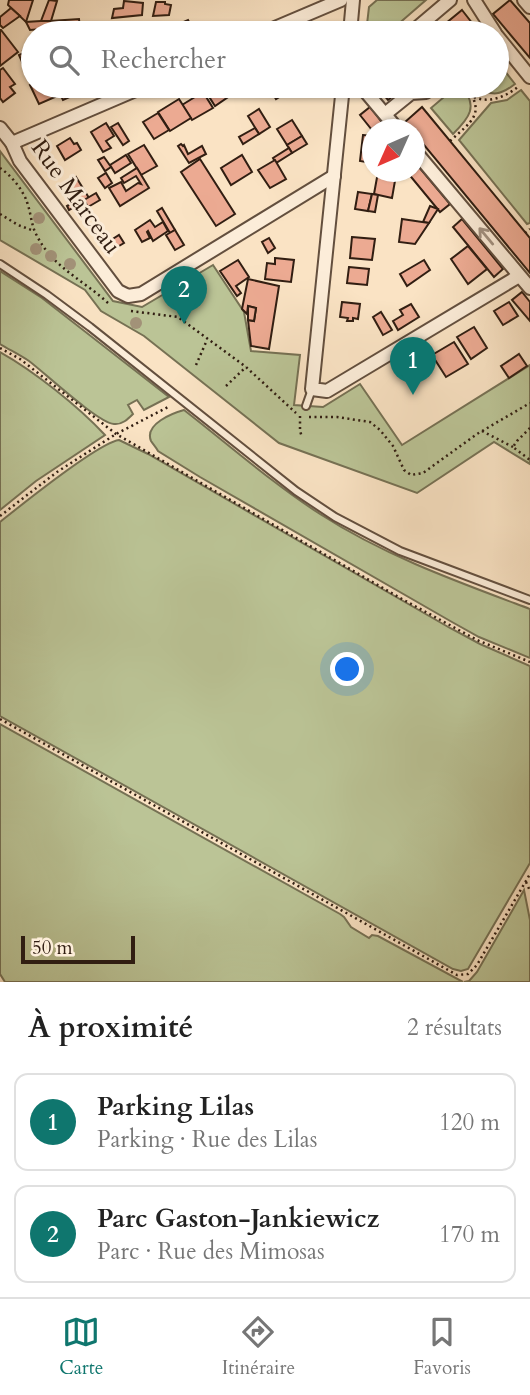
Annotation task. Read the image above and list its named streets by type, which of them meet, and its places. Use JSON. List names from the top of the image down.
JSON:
{
  "streets": {
    "street": ["Rue Marceau"]
  },
  "scale_bar": "50 m",
  "north": "bottom left",
  "page": {
    "search": "Rechercher",
    "pins": ["2", "1"],
    "scale": "50 m",
    "heading": ["À proximité", "2 résultats"],
    "list": [
      {
        "mark": "1",
        "name": "Parking Lilas",
        "note": "Parking · Rue des Lilas",
        "value": "120 m"
      },
      {
        "mark": "2",
        "name": "Parc Gaston-Jankiewicz",
        "note": "Parc · Rue des Mimosas",
        "value": "170 m"
      }
    ],
    "nav": ["Carte", "Itinéraire", "Favoris"]
  }
}
